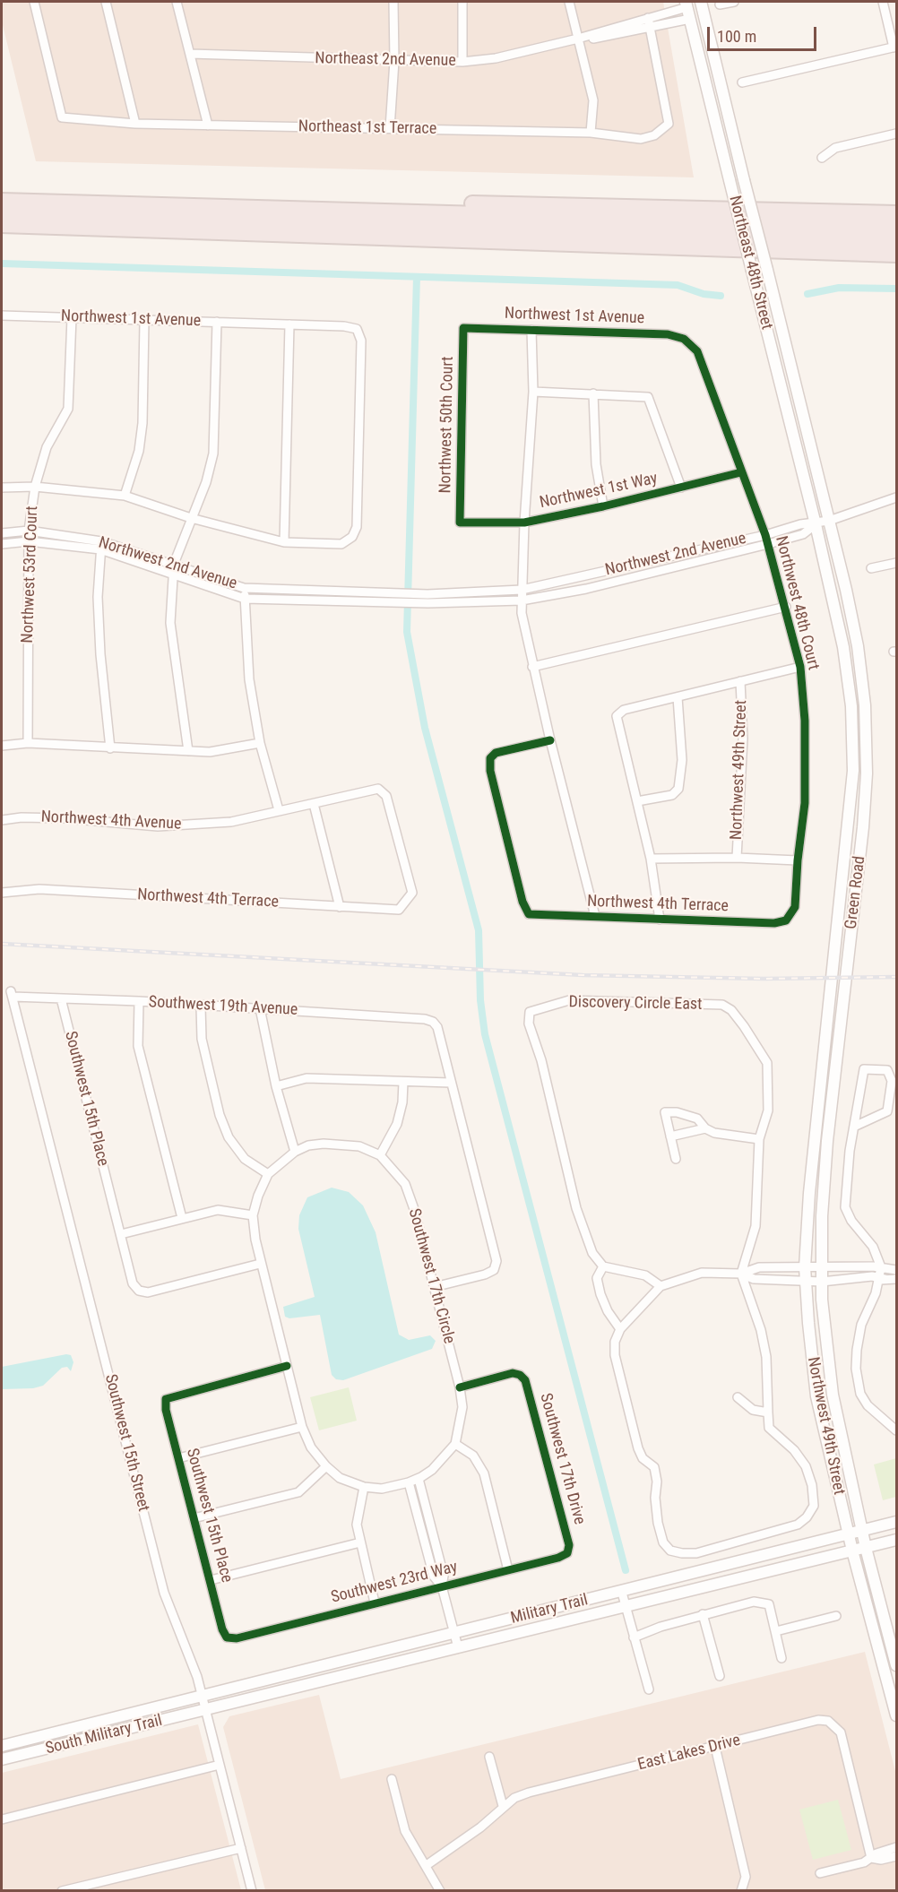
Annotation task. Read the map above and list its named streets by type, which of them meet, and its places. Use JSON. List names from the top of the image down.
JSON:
{
  "streets": {
    "main road": [
      "Northeast 48th Street",
      "Northwest 49th Street",
      "Green Road",
      "Military Trail",
      "South Military Trail"
    ],
    "street": [
      "Northeast 2nd Avenue",
      "Northeast 1st Terrace",
      "Northwest 1st Avenue",
      "Northwest 50th Court",
      "Northwest 1st Way",
      "Northwest 2nd Avenue",
      "Northwest 53rd Court",
      "Northwest 48th Court",
      "Northwest 4th Avenue",
      "Northwest 4th Terrace",
      "Discovery Circle East",
      "Southwest 19th Avenue",
      "Southwest 15th Place",
      "Southwest 17th Circle",
      "Southwest 15th Street",
      "Southwest 17th Drive",
      "Southwest 23rd Way",
      "East Lakes Drive"
    ]
  },
  "crossings": [
    ["Northeast 2nd Avenue", "Northeast 1st Terrace"],
    ["Northeast 2nd Avenue", "Northeast 48th Street"],
    ["Northeast 48th Street", "Northwest 2nd Avenue"],
    ["Northeast 48th Street", "Green Road"],
    ["Northwest 1st Avenue", "Northwest 50th Court"],
    ["Northwest 1st Avenue", "Northwest 53rd Court"],
    ["Northwest 1st Avenue", "Northwest 48th Court"],
    ["Northwest 50th Court", "Northwest 1st Way"],
    ["Northwest 1st Way", "Northwest 48th Court"],
    ["Northwest 2nd Avenue", "Northwest 53rd Court"],
    ["Northwest 2nd Avenue", "Northwest 48th Court"],
    ["Northwest 2nd Avenue", "Green Road"],
    ["Northwest 48th Court", "Northwest 4th Terrace"],
    ["Northwest 49th Street", "Green Road"],
    ["Northwest 49th Street", "Military Trail"],
    ["Northwest 4th Avenue", "Northwest 4th Terrace"],
    ["Southwest 19th Avenue", "Southwest 15th Place"],
    ["Southwest 19th Avenue", "Southwest 15th Street"],
    ["Southwest 15th Place", "Southwest 23rd Way"],
    ["Southwest 17th Circle", "Southwest 17th Drive"],
    ["Southwest 15th Street", "Military Trail"],
    ["Southwest 15th Street", "South Military Trail"],
    ["Southwest 17th Drive", "Southwest 23rd Way"],
    ["Military Trail", "South Military Trail"]
  ],
  "scale_bar": "100 m"
}
